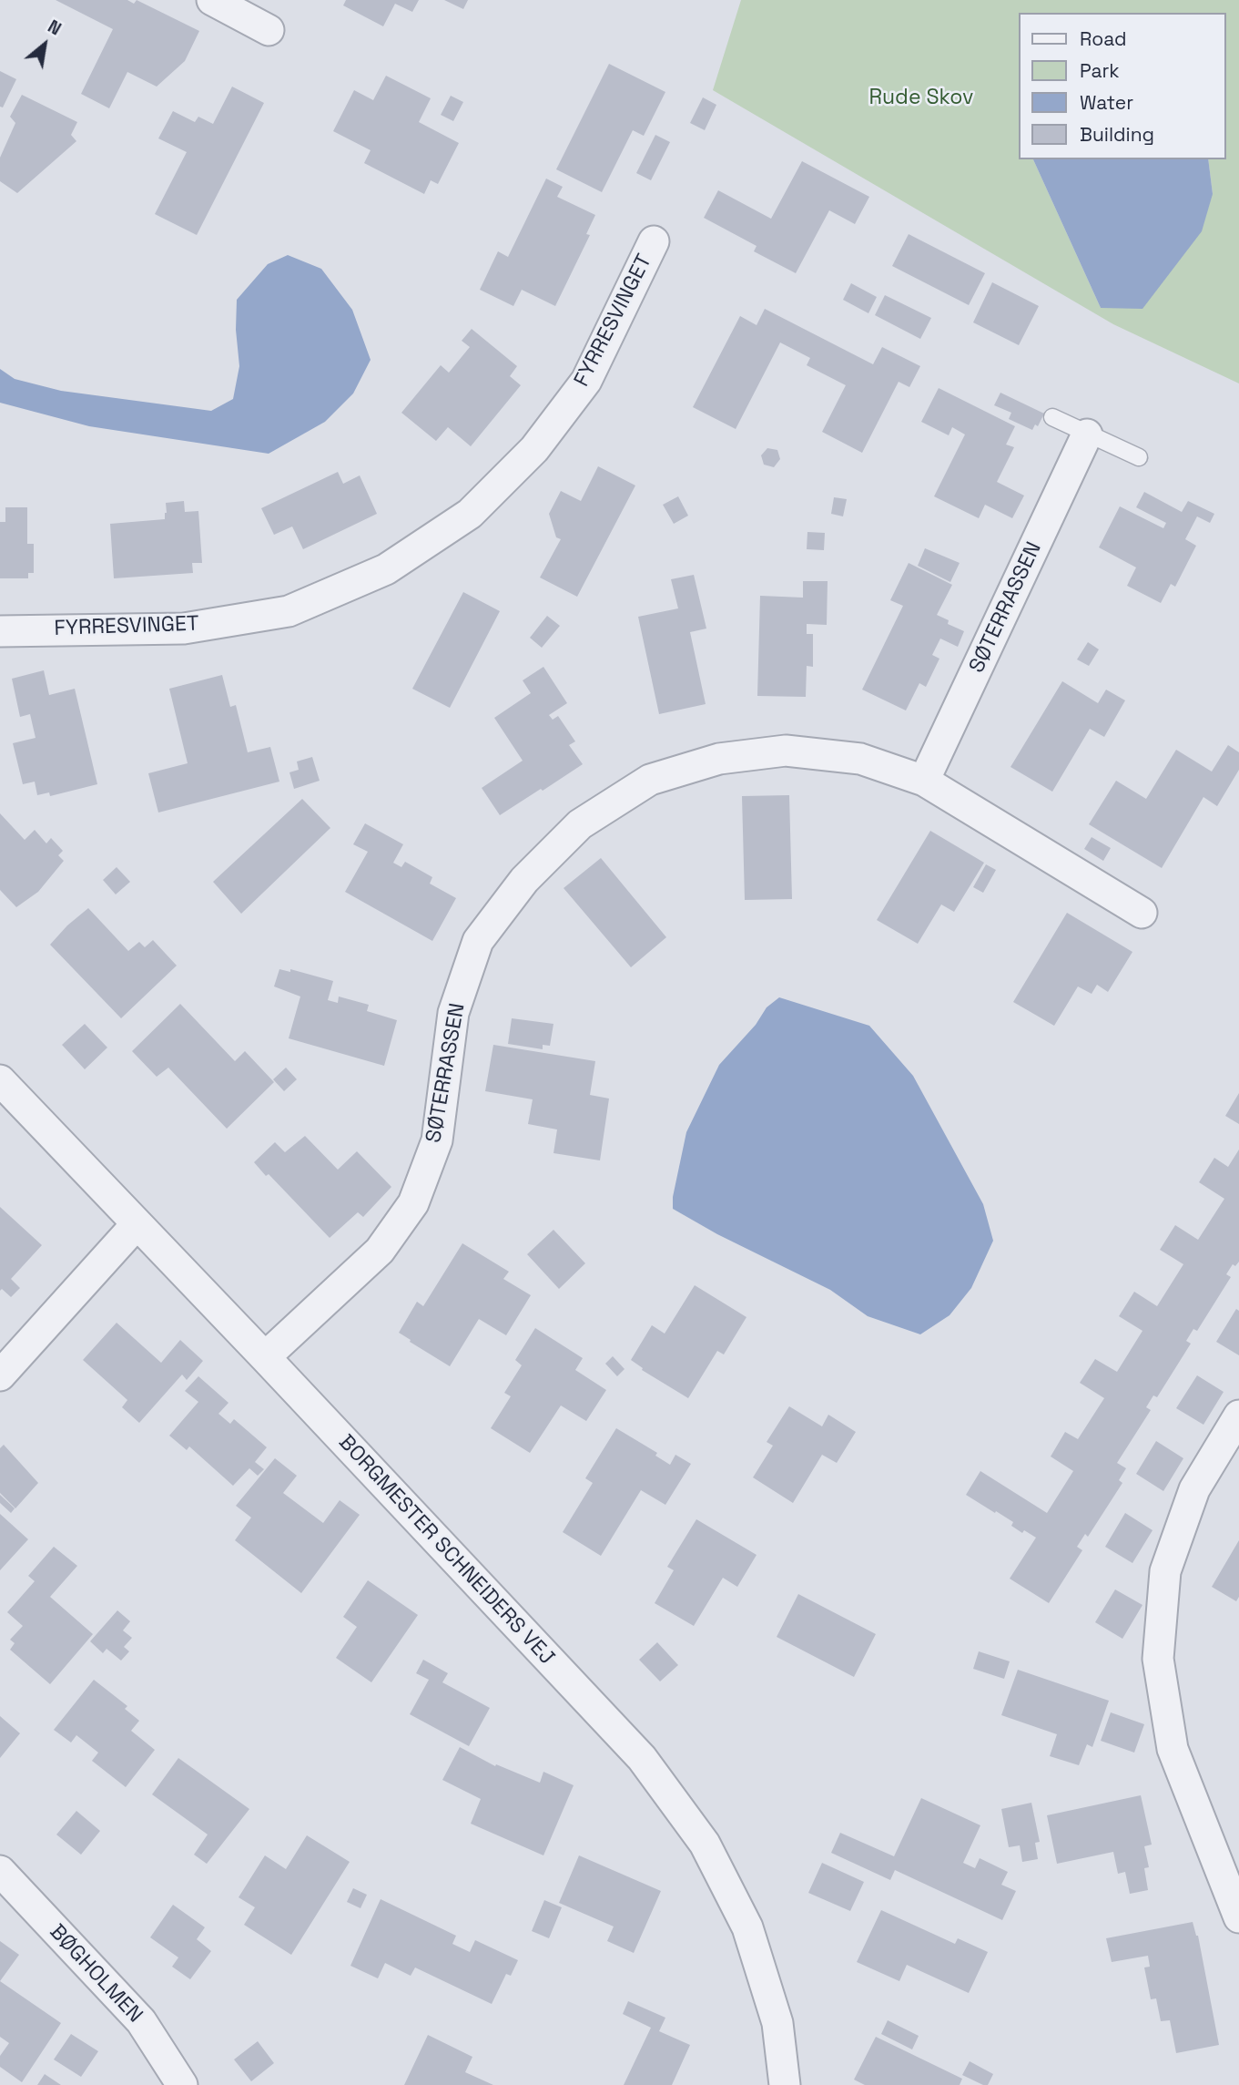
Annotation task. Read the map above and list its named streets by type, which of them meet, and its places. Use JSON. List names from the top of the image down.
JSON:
{
  "streets": {
    "street": [
      "FYRRESVINGET",
      "SØTERRASSEN",
      "BORGMESTER SCHNEIDERS VEJ",
      "BØGHOLMEN"
    ]
  },
  "crossings": [
    ["SØTERRASSEN", "BORGMESTER SCHNEIDERS VEJ"]
  ],
  "parks": ["Rude Skov"],
  "legend": [
    "Road",
    "Park",
    "Water",
    "Building"
  ],
  "north": "top right"
}
